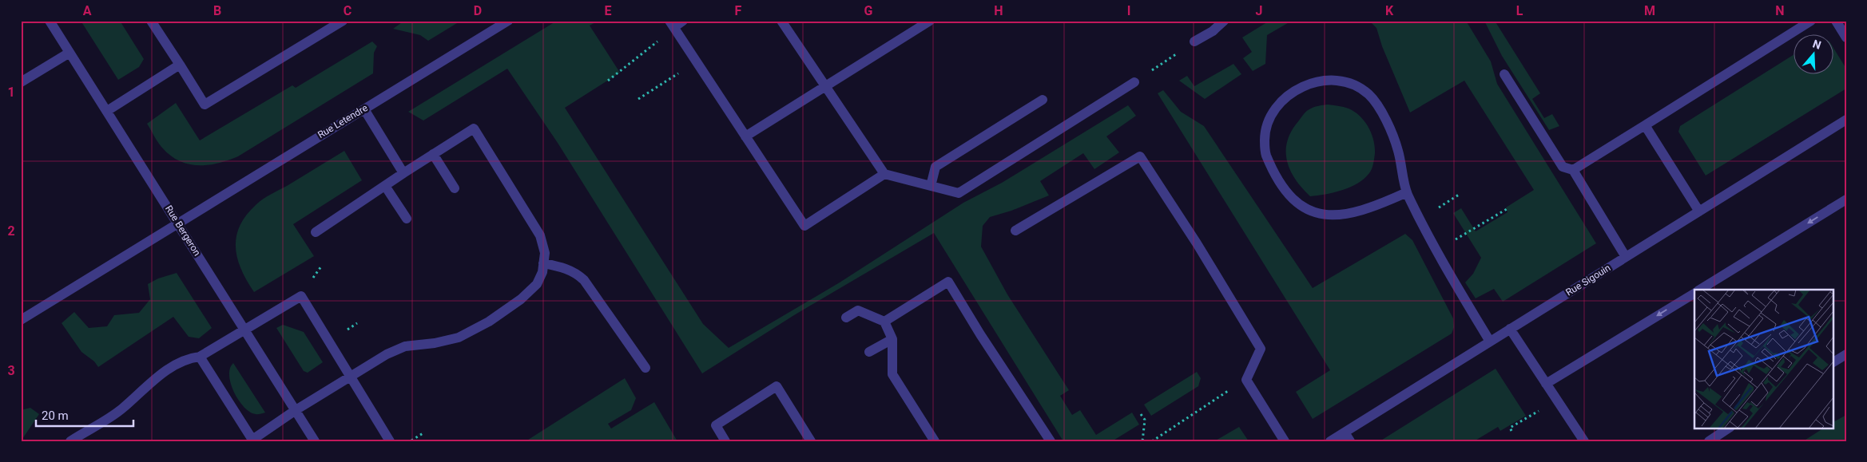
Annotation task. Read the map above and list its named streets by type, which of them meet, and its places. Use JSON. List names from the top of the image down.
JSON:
{
  "streets": {
    "street": ["Rue Letendre", "Rue Bergeron", "Rue Sigouin"]
  },
  "crossings": [
    ["Rue Letendre", "Rue Bergeron"]
  ],
  "scale_bar": "20 m",
  "north": "top",
  "grid": {
    "columns": [
      "A",
      "B",
      "C",
      "D",
      "E",
      "F",
      "G",
      "H",
      "I",
      "J",
      "K",
      "L",
      "M",
      "N"
    ],
    "rows": ["1", "2", "3"]
  }
}
